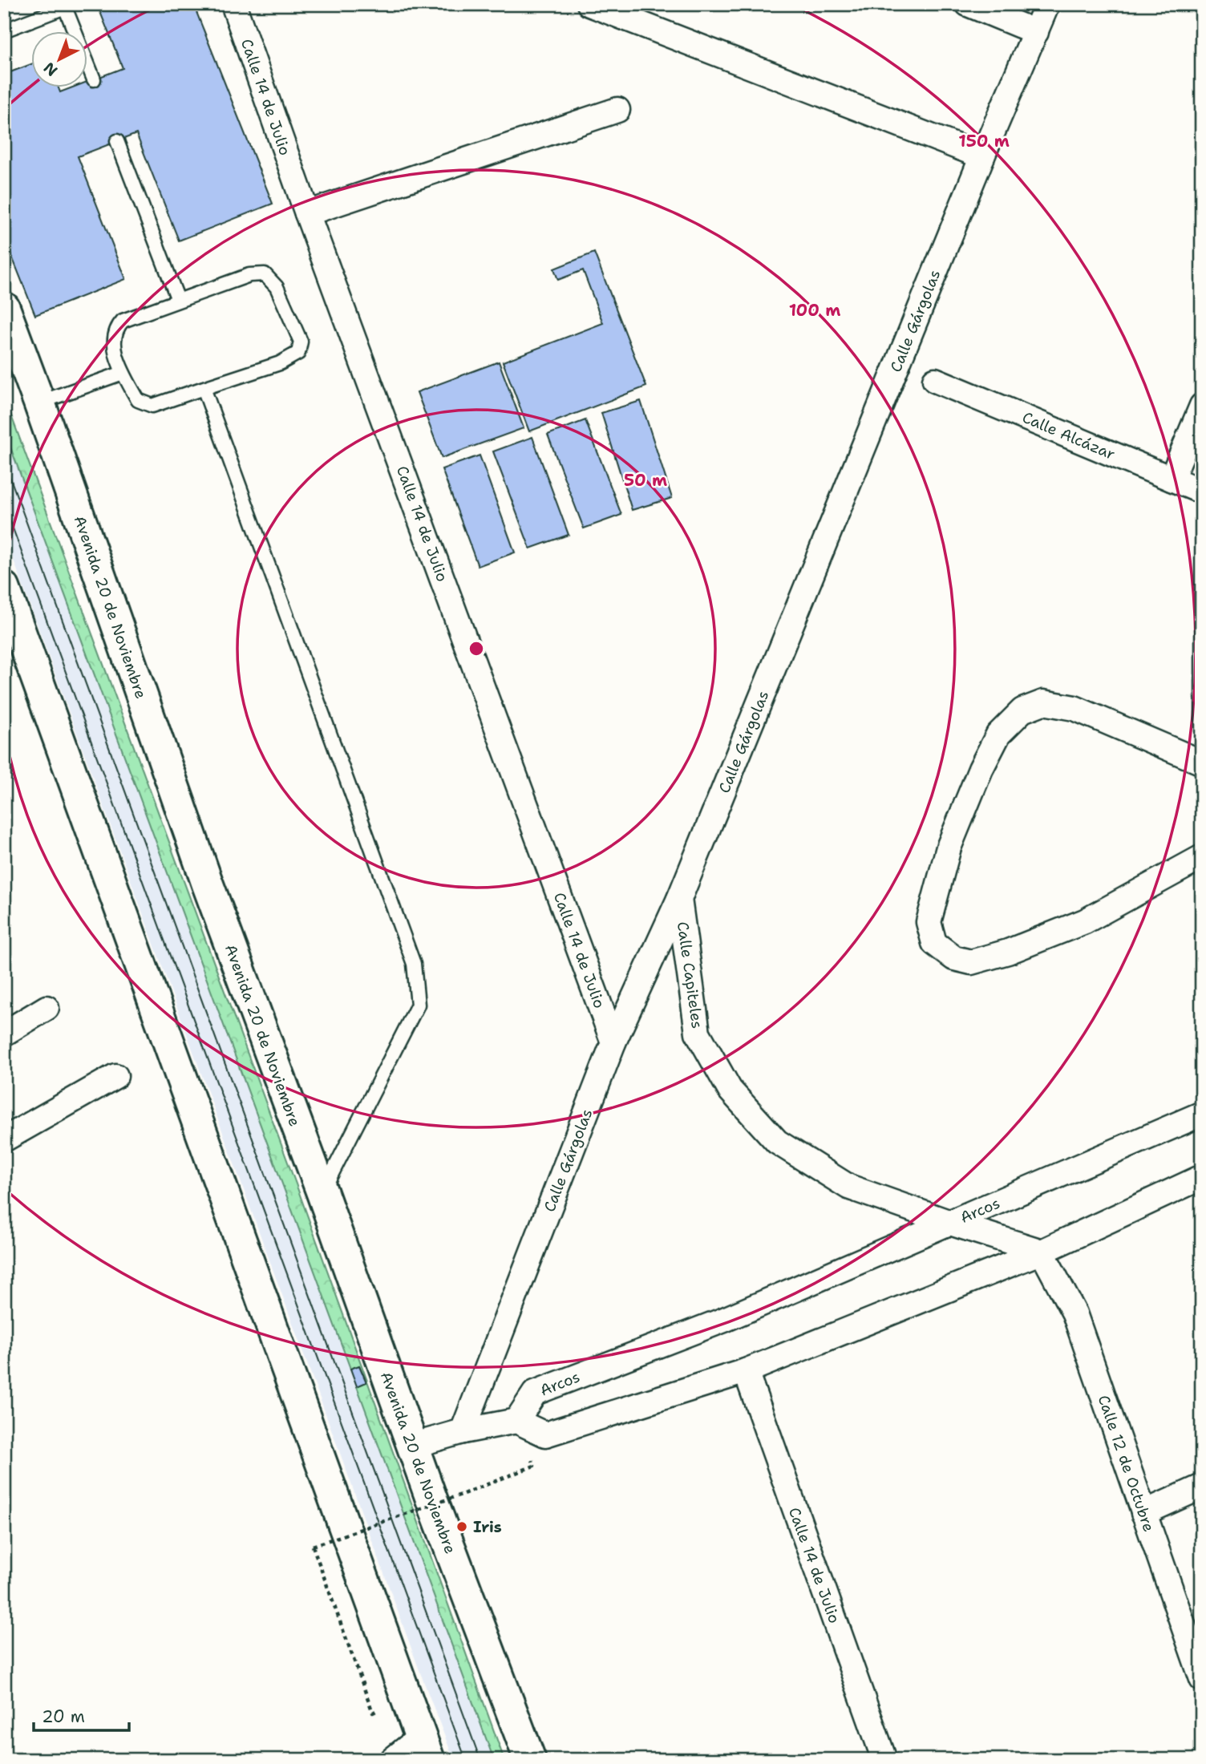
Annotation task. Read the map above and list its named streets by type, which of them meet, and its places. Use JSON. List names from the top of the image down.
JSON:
{
  "streets": {
    "main road": ["Avenida 20 de Noviembre"],
    "street": [
      "Calle 14 de Julio",
      "Calle Gárgolas",
      "Calle Alcázar",
      "Calle Capiteles",
      "Arcos",
      "Calle 12 de Octubre"
    ]
  },
  "crossings": [
    ["Calle 14 de Julio", "Calle Gárgolas"],
    ["Calle Gárgolas", "Calle Capiteles"],
    ["Calle Capiteles", "Arcos"],
    ["Calle Capiteles", "Calle 12 de Octubre"]
  ],
  "places": ["Iris"],
  "scale_bar": "20 m",
  "north": "bottom left",
  "rings": ["150 m", "100 m", "50 m"]
}
